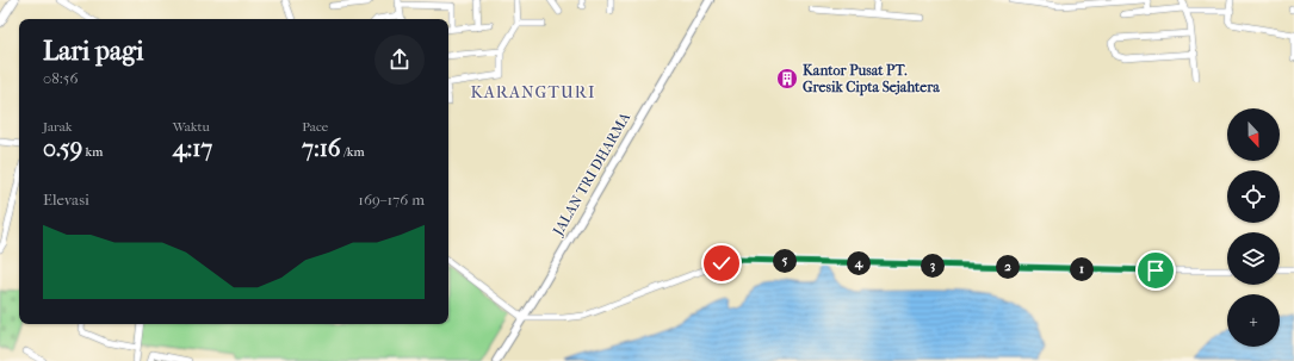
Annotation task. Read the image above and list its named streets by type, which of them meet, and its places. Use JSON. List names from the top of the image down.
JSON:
{
  "streets": {
    "main road": ["JALAN TRI DHARMA"]
  },
  "districts": ["KARANGTURI"],
  "places": {
    "building": ["Kantor Pusat PT. Gresik Cipta Sejahtera"]
  },
  "north": "bottom",
  "page": {
    "heading": ["Lari pagi", "08:56"],
    "stats": [
      ["Jarak", "0.59 km"],
      ["Waktu", "4:17"],
      ["Pace", "7:16 /km"]
    ],
    "map_buttons": "+",
    "chart": ["Elevasi", "169–176 m"],
    "pins": [
      "5",
      "4",
      "3",
      "2",
      "1"
    ]
  }
}
